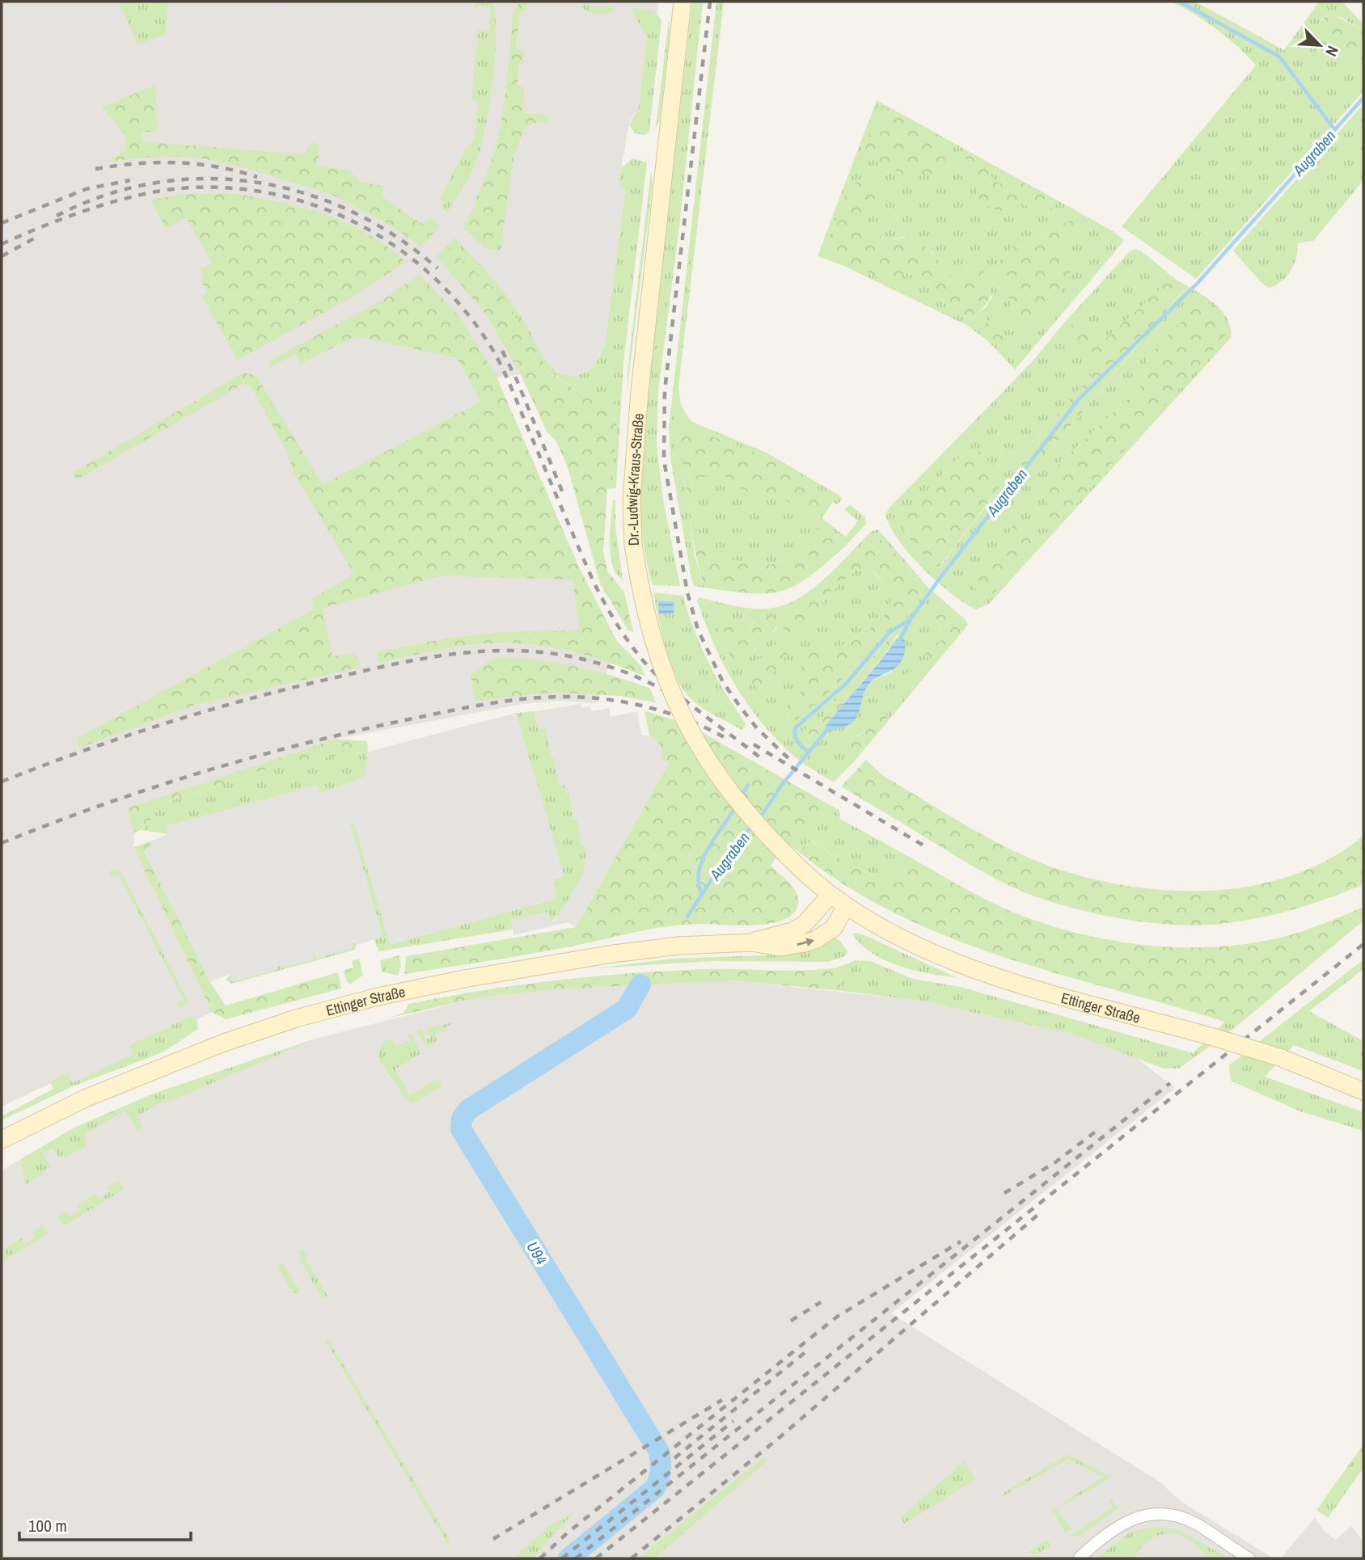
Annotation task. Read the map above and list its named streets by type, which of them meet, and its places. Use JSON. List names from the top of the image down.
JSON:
{
  "streets": {
    "main road": ["Dr.-Ludwig-Kraus-Straße", "Ettinger Straße"]
  },
  "crossings": [
    ["Dr.-Ludwig-Kraus-Straße", "Ettinger Straße"]
  ],
  "water": ["Augraben", "U94"],
  "scale_bar": "100 m",
  "north": "bottom right"
}
